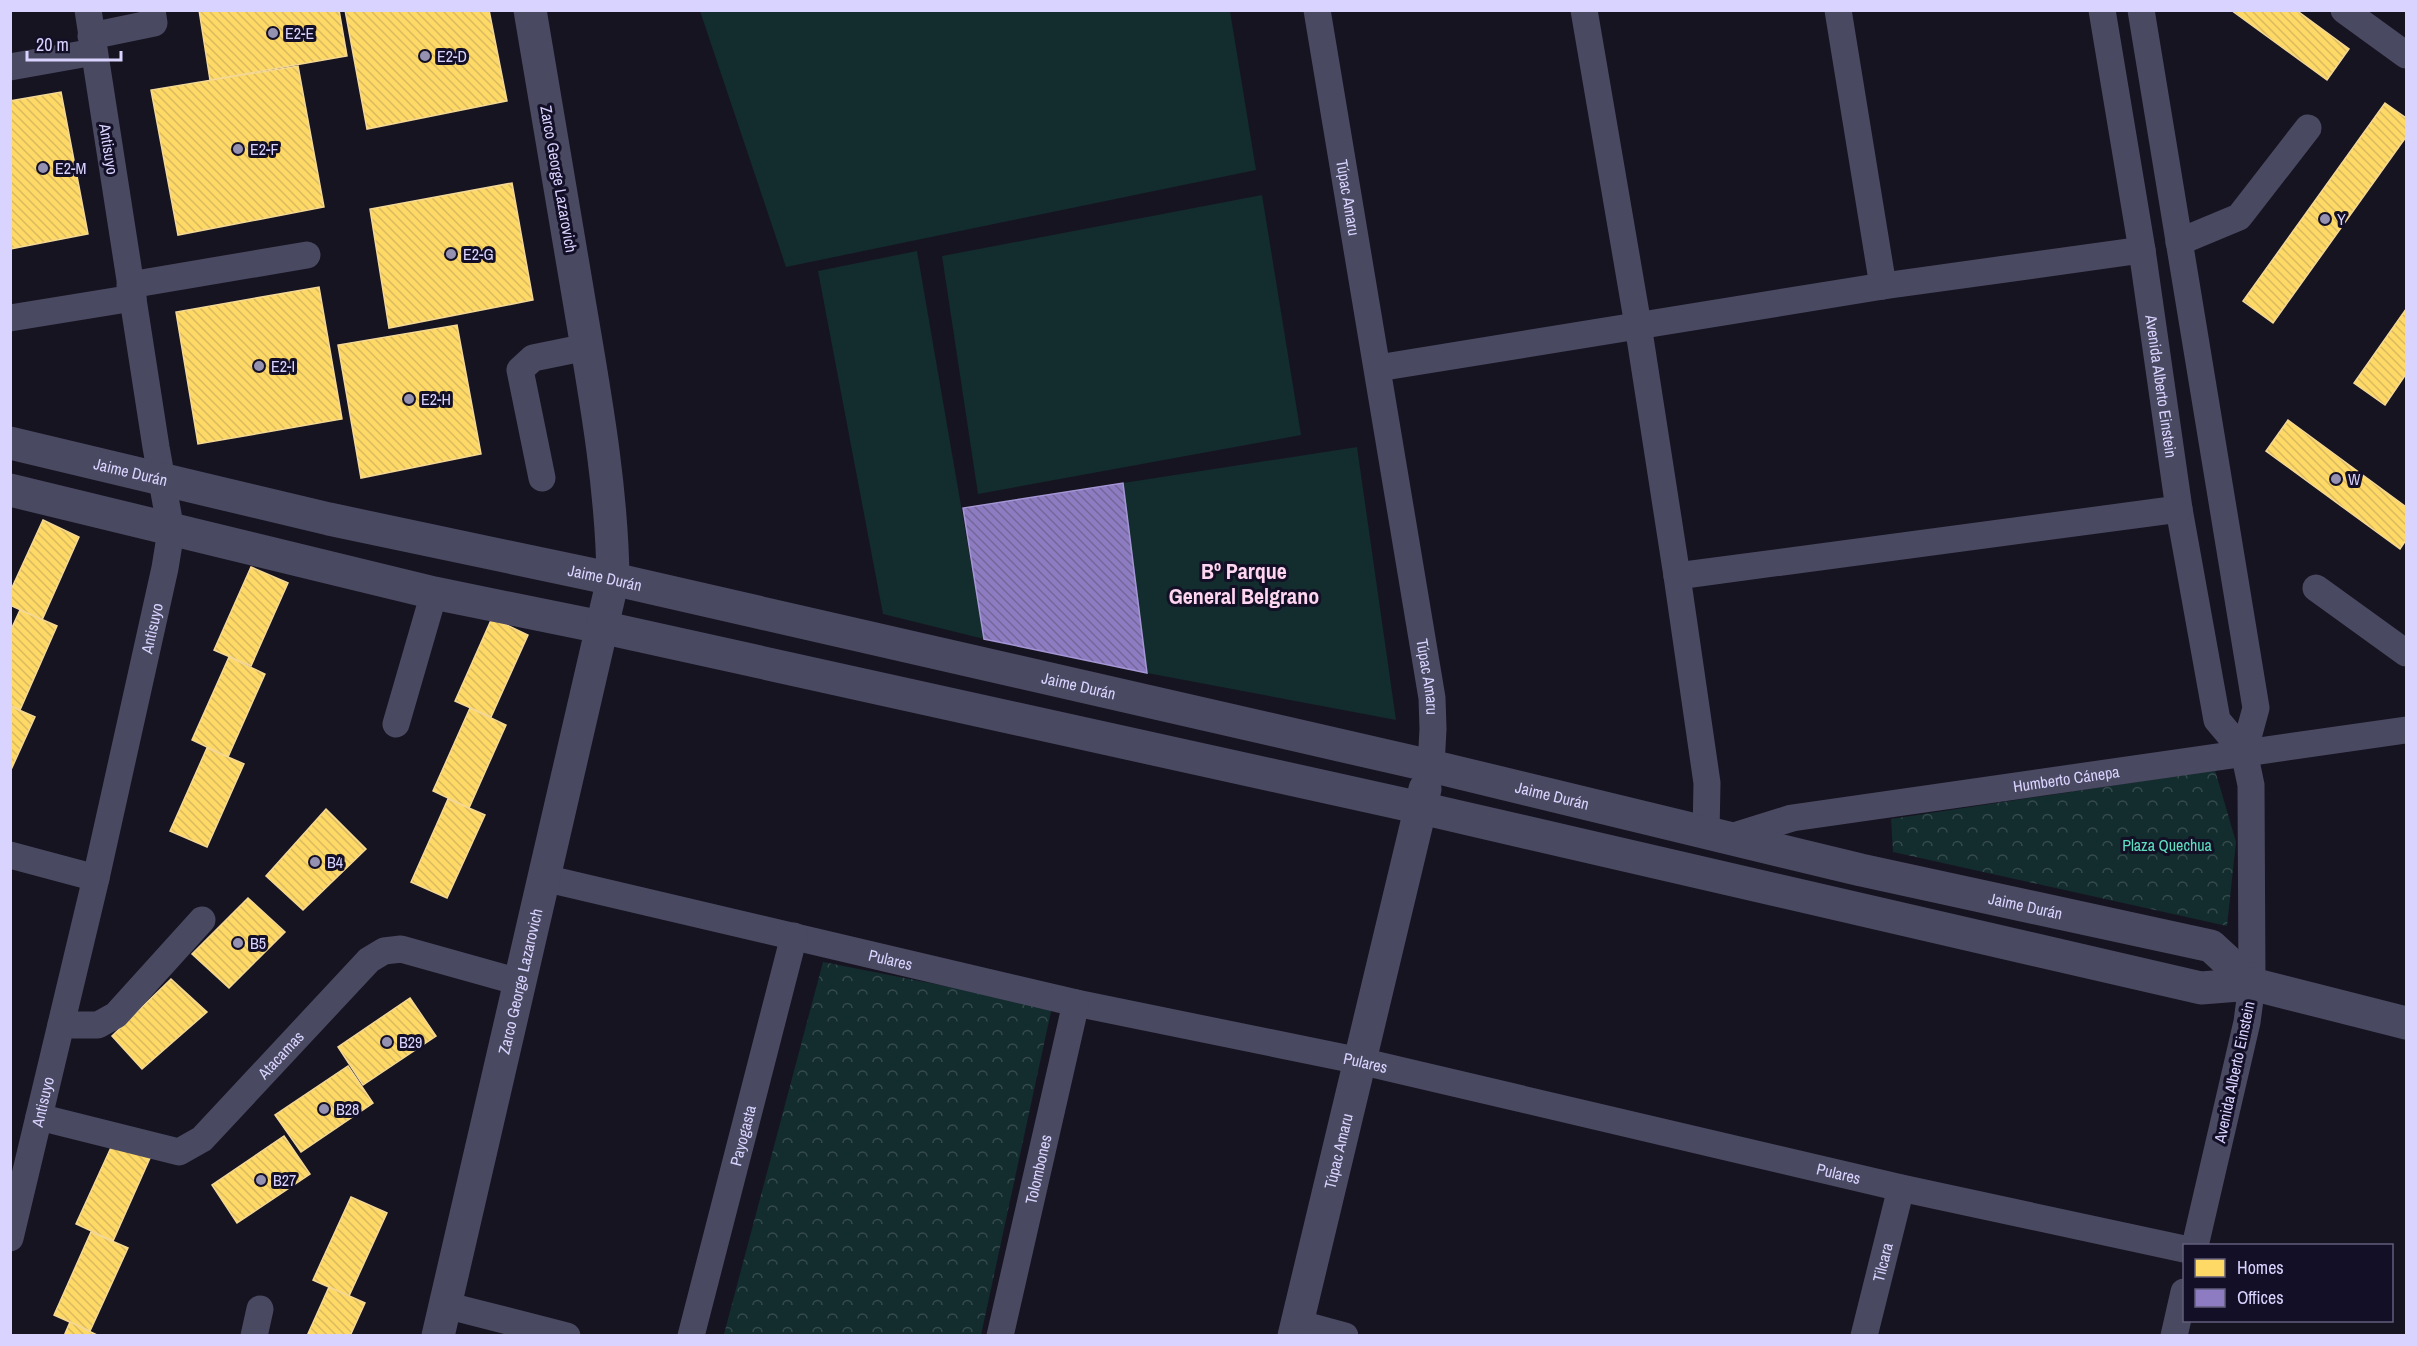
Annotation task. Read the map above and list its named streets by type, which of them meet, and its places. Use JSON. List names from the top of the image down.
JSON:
{
  "streets": {
    "street": [
      "Antisuyo",
      "Zarco George Lazarovich",
      "Túpac Amaru",
      "Avenida Alberto Einstein",
      "Jaime Durán",
      "Humberto Cánepa",
      "Pulares",
      "Atacamas",
      "Payogasta",
      "Tolombones",
      "Tilcara"
    ]
  },
  "crossings": [
    ["Antisuyo", "Jaime Durán"],
    ["Antisuyo", "Atacamas"],
    ["Zarco George Lazarovich", "Jaime Durán"],
    ["Zarco George Lazarovich", "Pulares"],
    ["Zarco George Lazarovich", "Atacamas"],
    ["Túpac Amaru", "Jaime Durán"],
    ["Túpac Amaru", "Pulares"],
    ["Avenida Alberto Einstein", "Jaime Durán"],
    ["Avenida Alberto Einstein", "Humberto Cánepa"],
    ["Jaime Durán", "Humberto Cánepa"],
    ["Pulares", "Payogasta"],
    ["Pulares", "Tolombones"],
    ["Pulares", "Tilcara"]
  ],
  "districts": ["Bº Parque General Belgrano"],
  "parks": ["Plaza Quechua"],
  "places": [
    "E2-E",
    "E2-D",
    "E2-F",
    "E2-M",
    "Y",
    "E2-G",
    "E2-I",
    "E2-H",
    "W",
    "B4",
    "B5",
    "B29",
    "B28",
    "B27"
  ],
  "legend": ["Homes", "Offices"],
  "scale_bar": "20 m"
}
